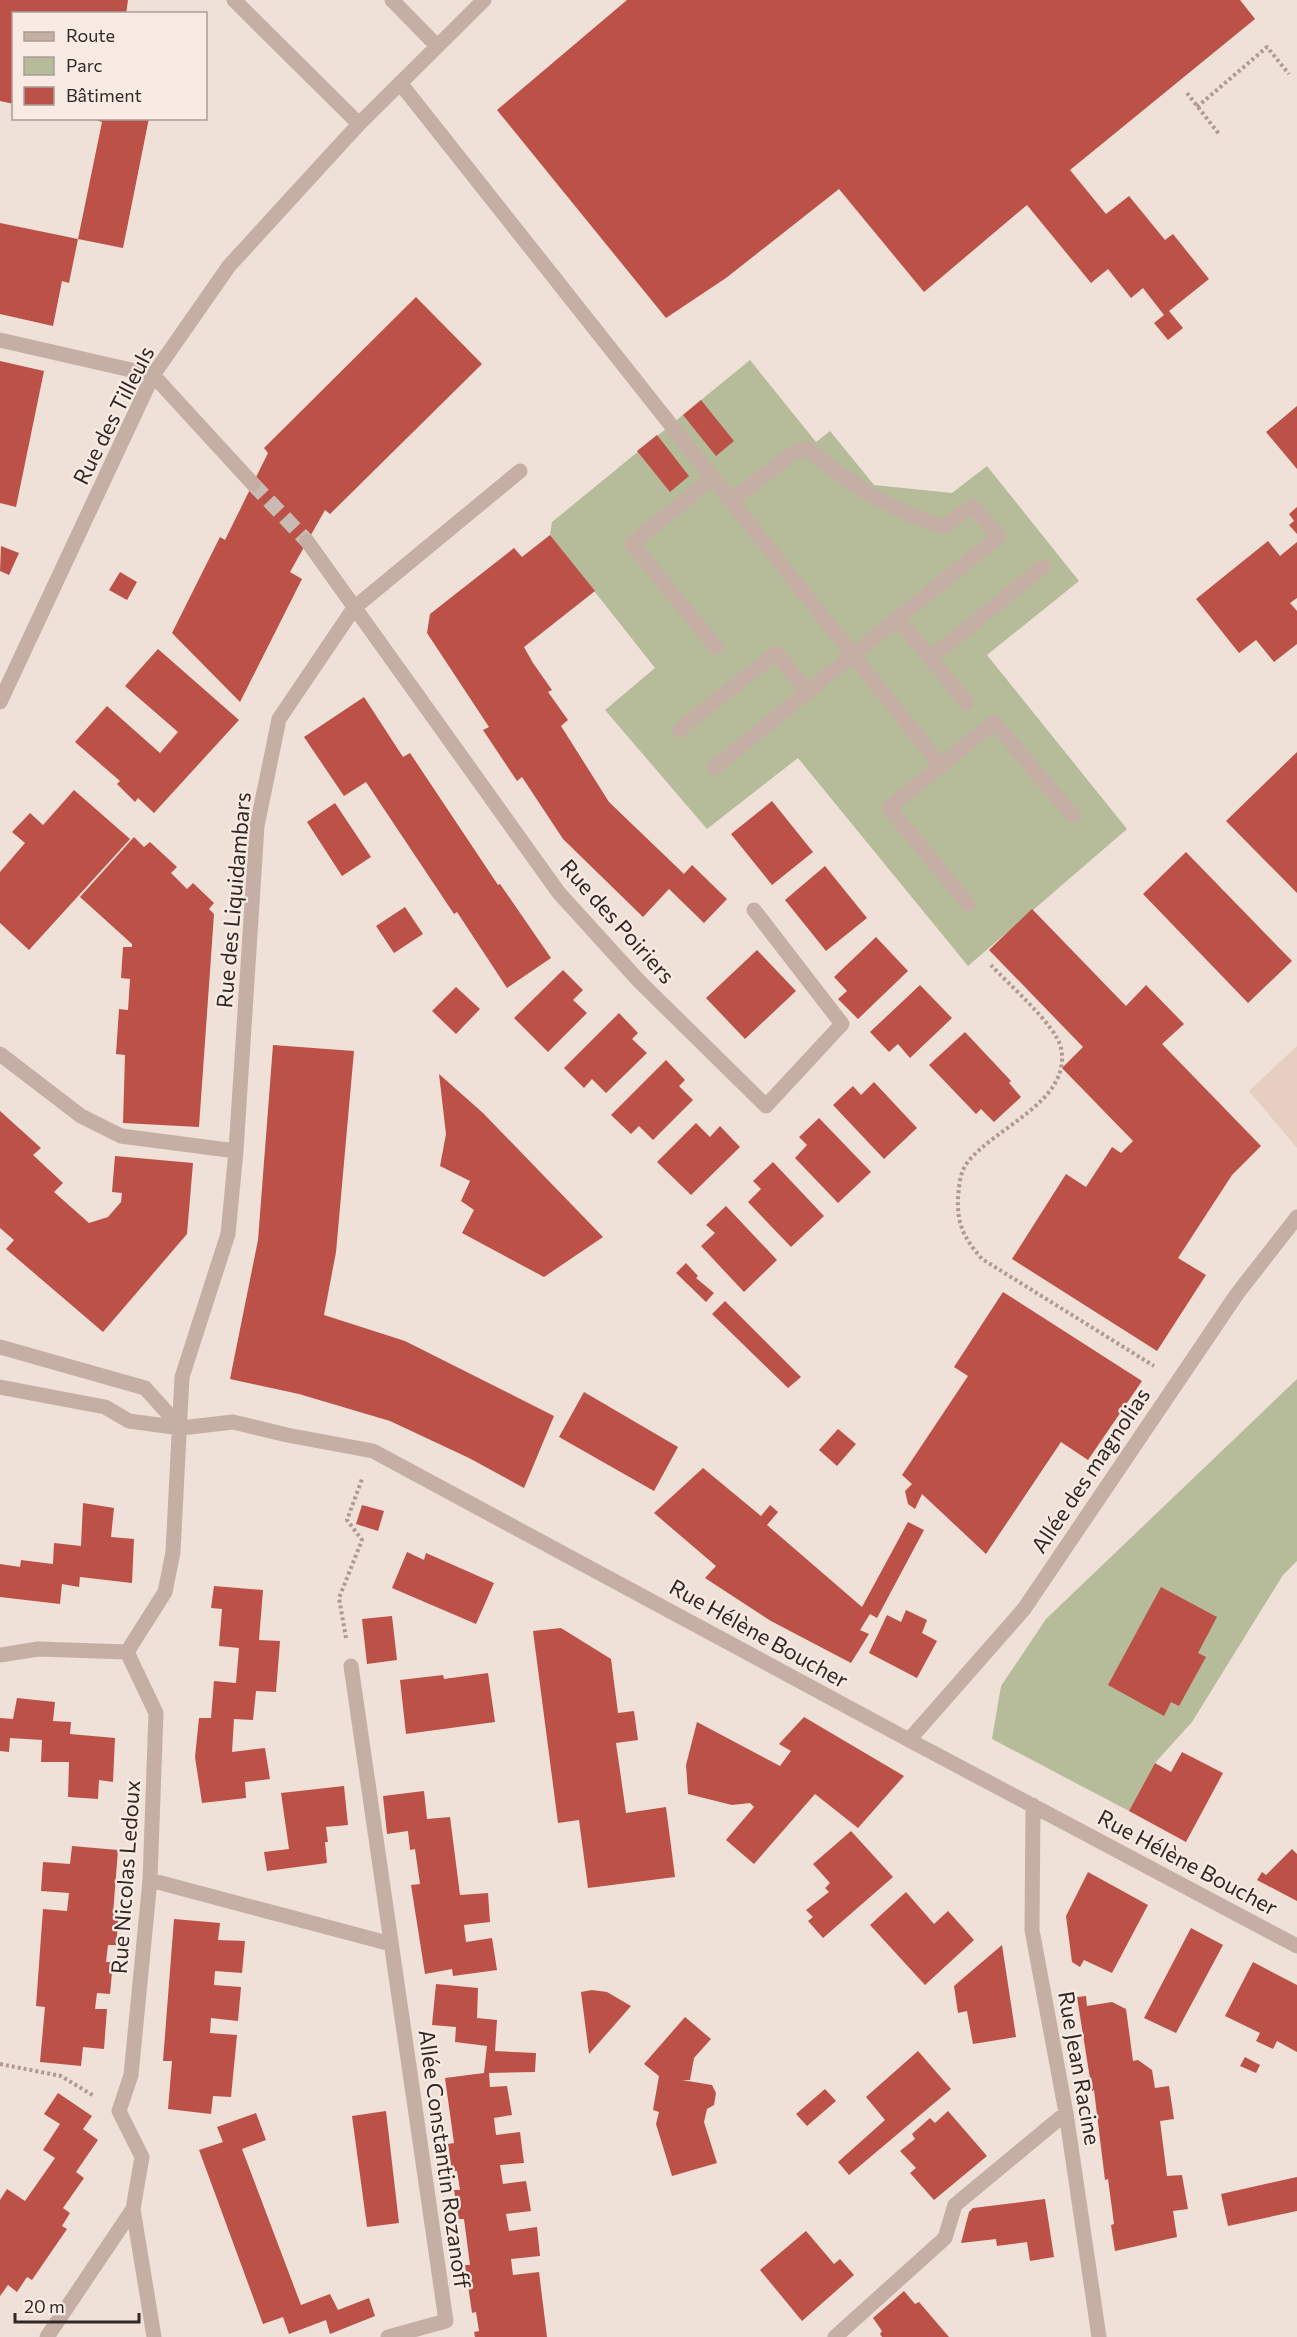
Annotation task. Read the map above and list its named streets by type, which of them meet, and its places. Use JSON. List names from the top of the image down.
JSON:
{
  "streets": {
    "street": [
      "Rue des Tilleuls",
      "Rue des Liquidambars",
      "Rue des Poiriers",
      "Allée des magnolias",
      "Rue Hélène Boucher",
      "Rue Nicolas Ledoux",
      "Rue Jean Racine",
      "Allée Constantin Rozanoff"
    ]
  },
  "crossings": [
    ["Rue des Liquidambars", "Rue des Poiriers"],
    ["Rue des Liquidambars", "Rue Hélène Boucher"],
    ["Allée des magnolias", "Rue Hélène Boucher"],
    ["Rue Hélène Boucher", "Rue Jean Racine"]
  ],
  "legend": ["Route", "Parc", "Bâtiment"],
  "scale_bar": "20 m"
}
